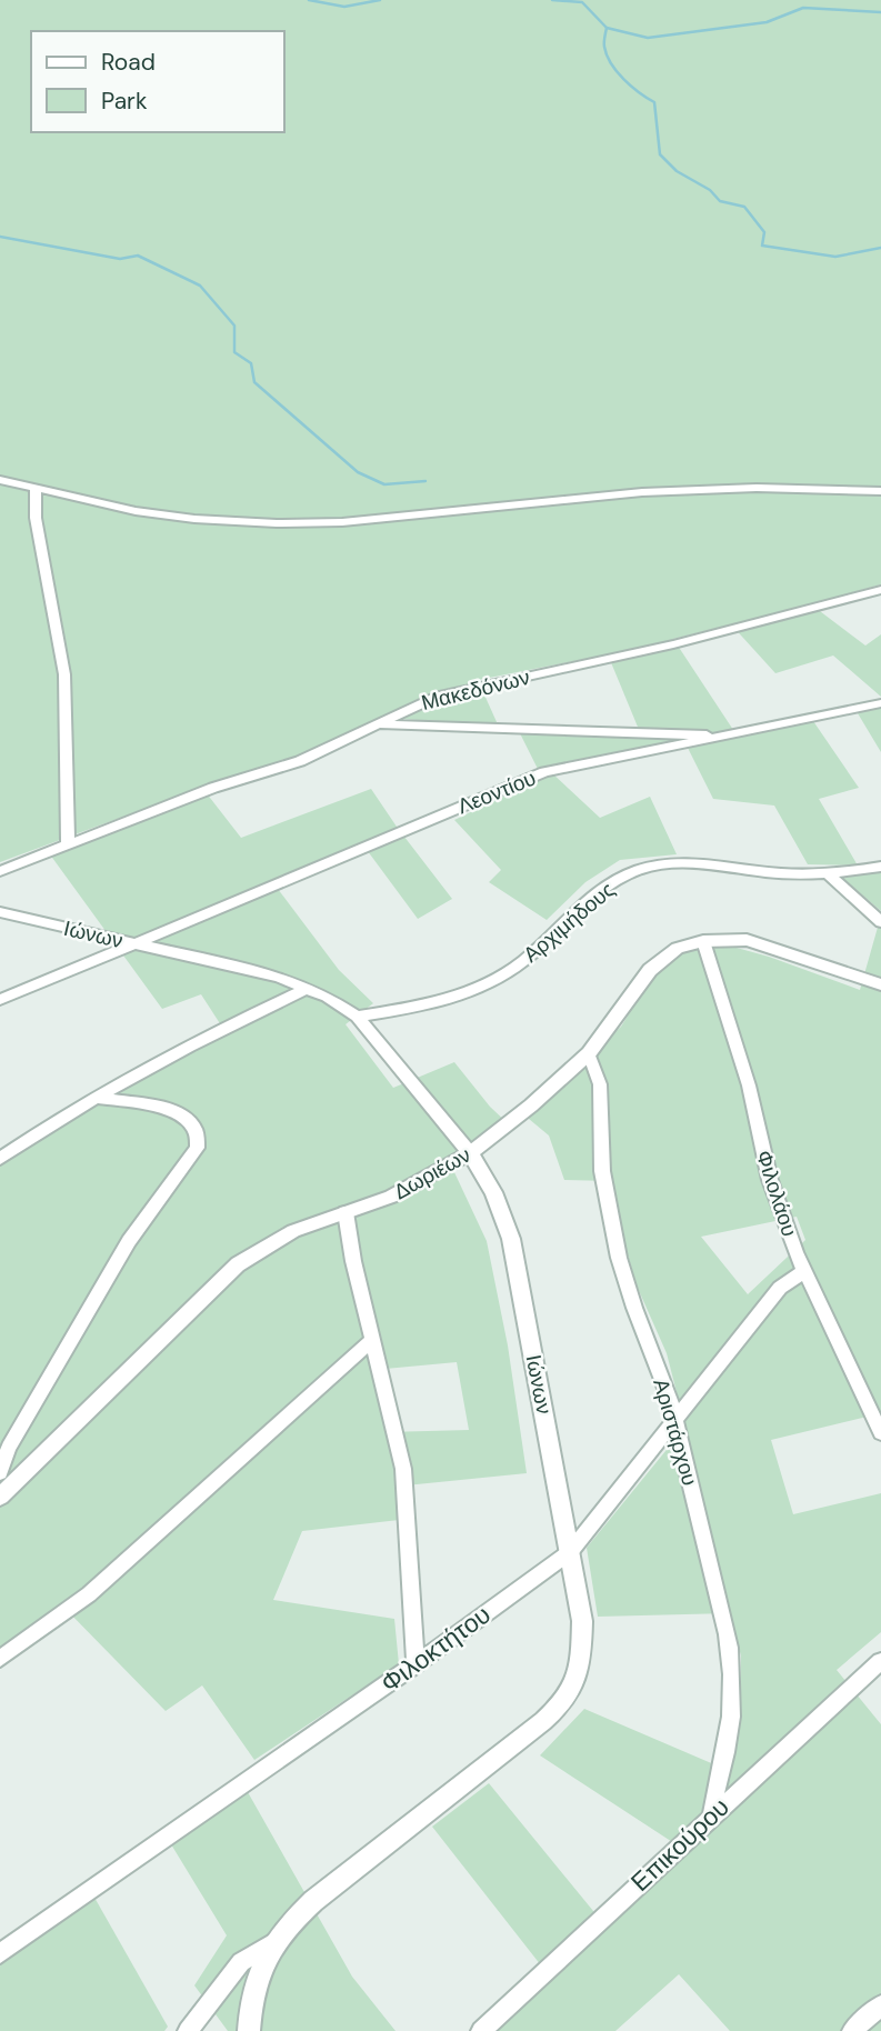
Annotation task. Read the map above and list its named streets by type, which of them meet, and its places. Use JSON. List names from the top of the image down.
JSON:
{
  "streets": {
    "street": [
      "Μακεδόνων",
      "Λεοντίου",
      "Αρχιμήδους",
      "Ιώνων",
      "Δωριέων",
      "Φιλολάου",
      "Αριστάρχου",
      "Φιλοκτήτου",
      "Επικούρου"
    ]
  },
  "crossings": [
    ["Λεοντίου", "Ιώνων"],
    ["Αρχιμήδους", "Ιώνων"],
    ["Ιώνων", "Δωριέων"],
    ["Ιώνων", "Φιλοκτήτου"],
    ["Δωριέων", "Φιλολάου"],
    ["Δωριέων", "Αριστάρχου"],
    ["Φιλολάου", "Φιλοκτήτου"],
    ["Αριστάρχου", "Φιλοκτήτου"],
    ["Αριστάρχου", "Επικούρου"]
  ],
  "legend": ["Road", "Park"]
}
